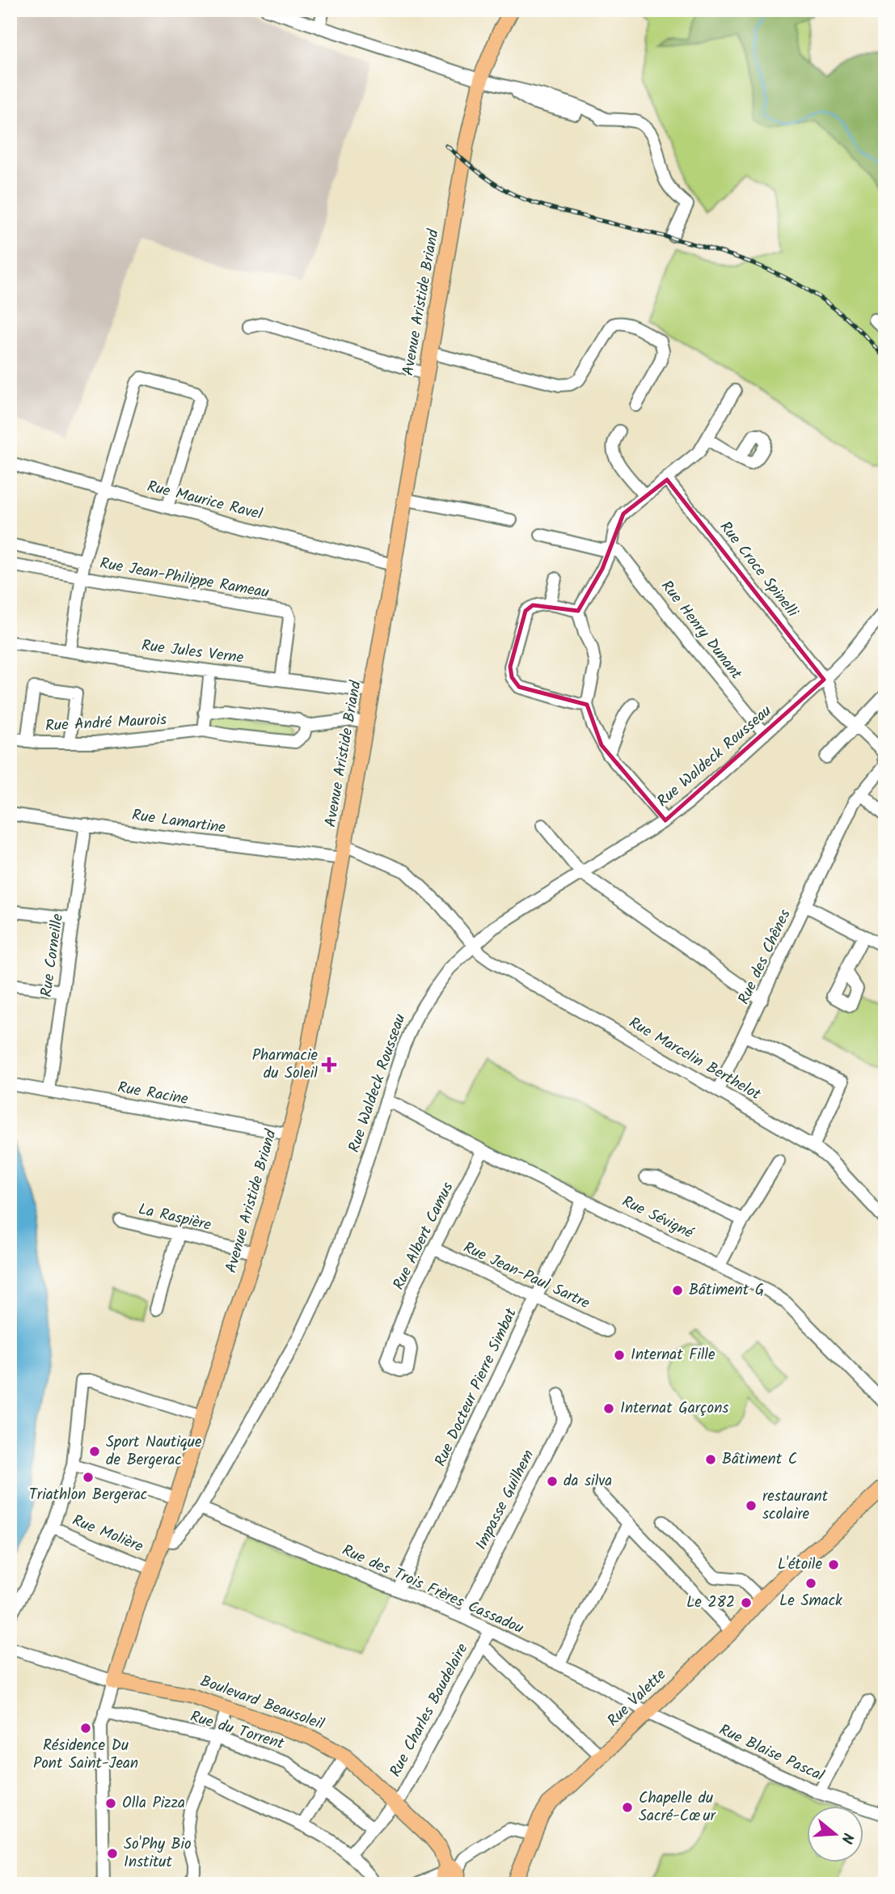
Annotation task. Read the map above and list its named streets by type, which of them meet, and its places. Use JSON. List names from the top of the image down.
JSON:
{
  "streets": {
    "main road": ["Avenue Aristide Briand", "Rue Valette", "Boulevard Beausoleil"],
    "street": [
      "Rue Maurice Ravel",
      "Rue Croce Spinelli",
      "Rue Jean-Philippe Rameau",
      "Rue Henry Dunant",
      "Rue Jules Verne",
      "Rue André Maurois",
      "Rue Waldeck Rousseau",
      "Rue Lamartine",
      "Rue Corneille",
      "Rue des Chênes",
      "Rue Marcelin Berthelot",
      "Rue Racine",
      "La Raspière",
      "Rue Sévigné",
      "Rue Albert Camus",
      "Rue Jean-Paul Sartre",
      "Rue Docteur Pierre Simbat",
      "Impasse Guilhem",
      "Rue Molière",
      "Rue des Trois Frères Cassadou",
      "Rue Charles Baudelaire",
      "Rue du Torrent",
      "Rue Blaise Pascal"
    ]
  },
  "crossings": [
    ["Avenue Aristide Briand", "Rue Maurice Ravel"],
    ["Avenue Aristide Briand", "Rue Jules Verne"],
    ["Avenue Aristide Briand", "Rue Waldeck Rousseau"],
    ["Avenue Aristide Briand", "Rue Lamartine"],
    ["Avenue Aristide Briand", "Rue Racine"],
    ["Avenue Aristide Briand", "La Raspière"],
    ["Avenue Aristide Briand", "Rue Molière"],
    ["Avenue Aristide Briand", "Boulevard Beausoleil"],
    ["Rue Croce Spinelli", "Rue Waldeck Rousseau"],
    ["Rue Jean-Philippe Rameau", "Rue Jules Verne"],
    ["Rue Henry Dunant", "Rue Waldeck Rousseau"],
    ["Rue Waldeck Rousseau", "Rue Lamartine"],
    ["Rue Waldeck Rousseau", "Rue Marcelin Berthelot"],
    ["Rue Waldeck Rousseau", "Rue Sévigné"],
    ["Rue Waldeck Rousseau", "Rue des Trois Frères Cassadou"],
    ["Rue Lamartine", "Rue Corneille"],
    ["Rue Lamartine", "Rue Marcelin Berthelot"],
    ["Rue Corneille", "Rue Racine"],
    ["Rue des Chênes", "Rue Marcelin Berthelot"],
    ["Rue Sévigné", "Rue Albert Camus"],
    ["Rue Sévigné", "Rue Docteur Pierre Simbat"],
    ["Rue Albert Camus", "Rue Jean-Paul Sartre"],
    ["Rue Jean-Paul Sartre", "Rue Docteur Pierre Simbat"],
    ["Rue Docteur Pierre Simbat", "Rue des Trois Frères Cassadou"],
    ["Impasse Guilhem", "Rue des Trois Frères Cassadou"],
    ["Rue des Trois Frères Cassadou", "Rue Valette"],
    ["Rue des Trois Frères Cassadou", "Rue Charles Baudelaire"],
    ["Rue des Trois Frères Cassadou", "Rue Blaise Pascal"],
    ["Rue Valette", "Rue Blaise Pascal"],
    ["Boulevard Beausoleil", "Rue Charles Baudelaire"],
    ["Rue Charles Baudelaire", "Rue du Torrent"]
  ],
  "places": {
    "health": ["Pharmacie du Soleil"],
    "other": [
      "Bâtiment G",
      "Internat Fille",
      "Internat Garçons",
      "Sport Nautique de Bergerac",
      "Bâtiment C",
      "Triathlon Bergerac",
      "da silva",
      "restaurant scolaire",
      "L'étoile",
      "Le Smack",
      "Le 282",
      "Résidence Du Pont Saint-Jean",
      "Olla Pizza",
      "Chapelle du Sacré-Cœur",
      "So'Phy Bio Institut"
    ]
  },
  "north": "right"
}
